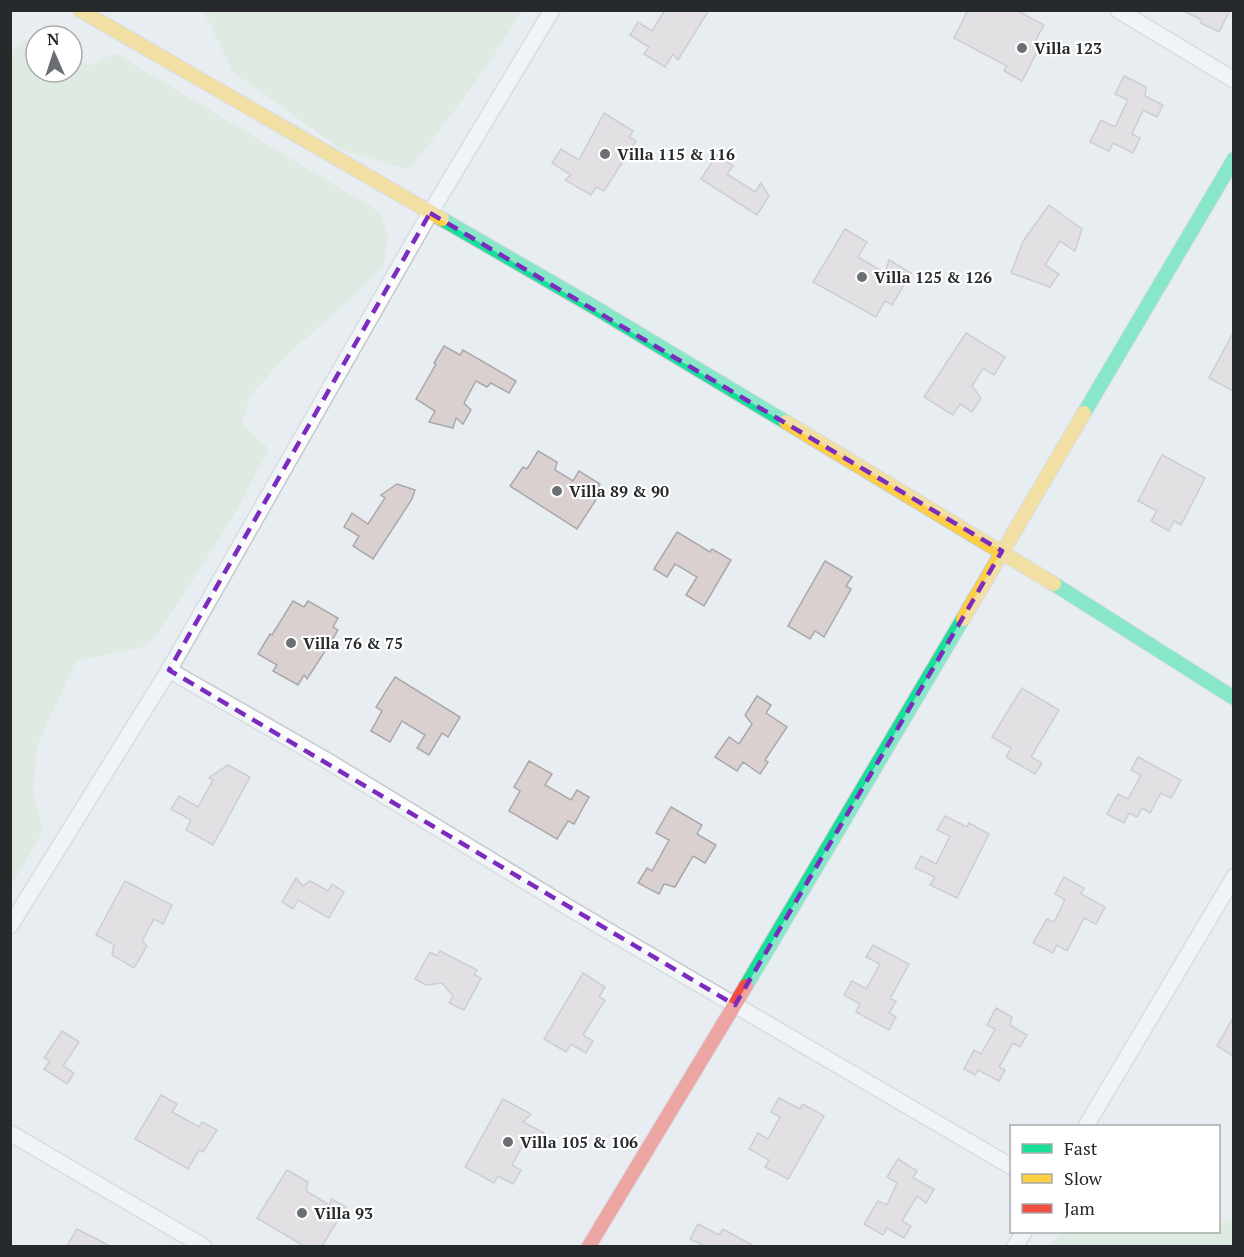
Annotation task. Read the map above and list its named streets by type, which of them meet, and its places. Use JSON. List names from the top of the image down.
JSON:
{
  "places": [
    "Villa 123",
    "Villa 115 & 116",
    "Villa 125 & 126",
    "Villa 89 & 90",
    "Villa 76 & 75",
    "Villa 105 & 106",
    "Villa 93"
  ],
  "legend": ["Fast", "Slow", "Jam"],
  "north": "top"
}
